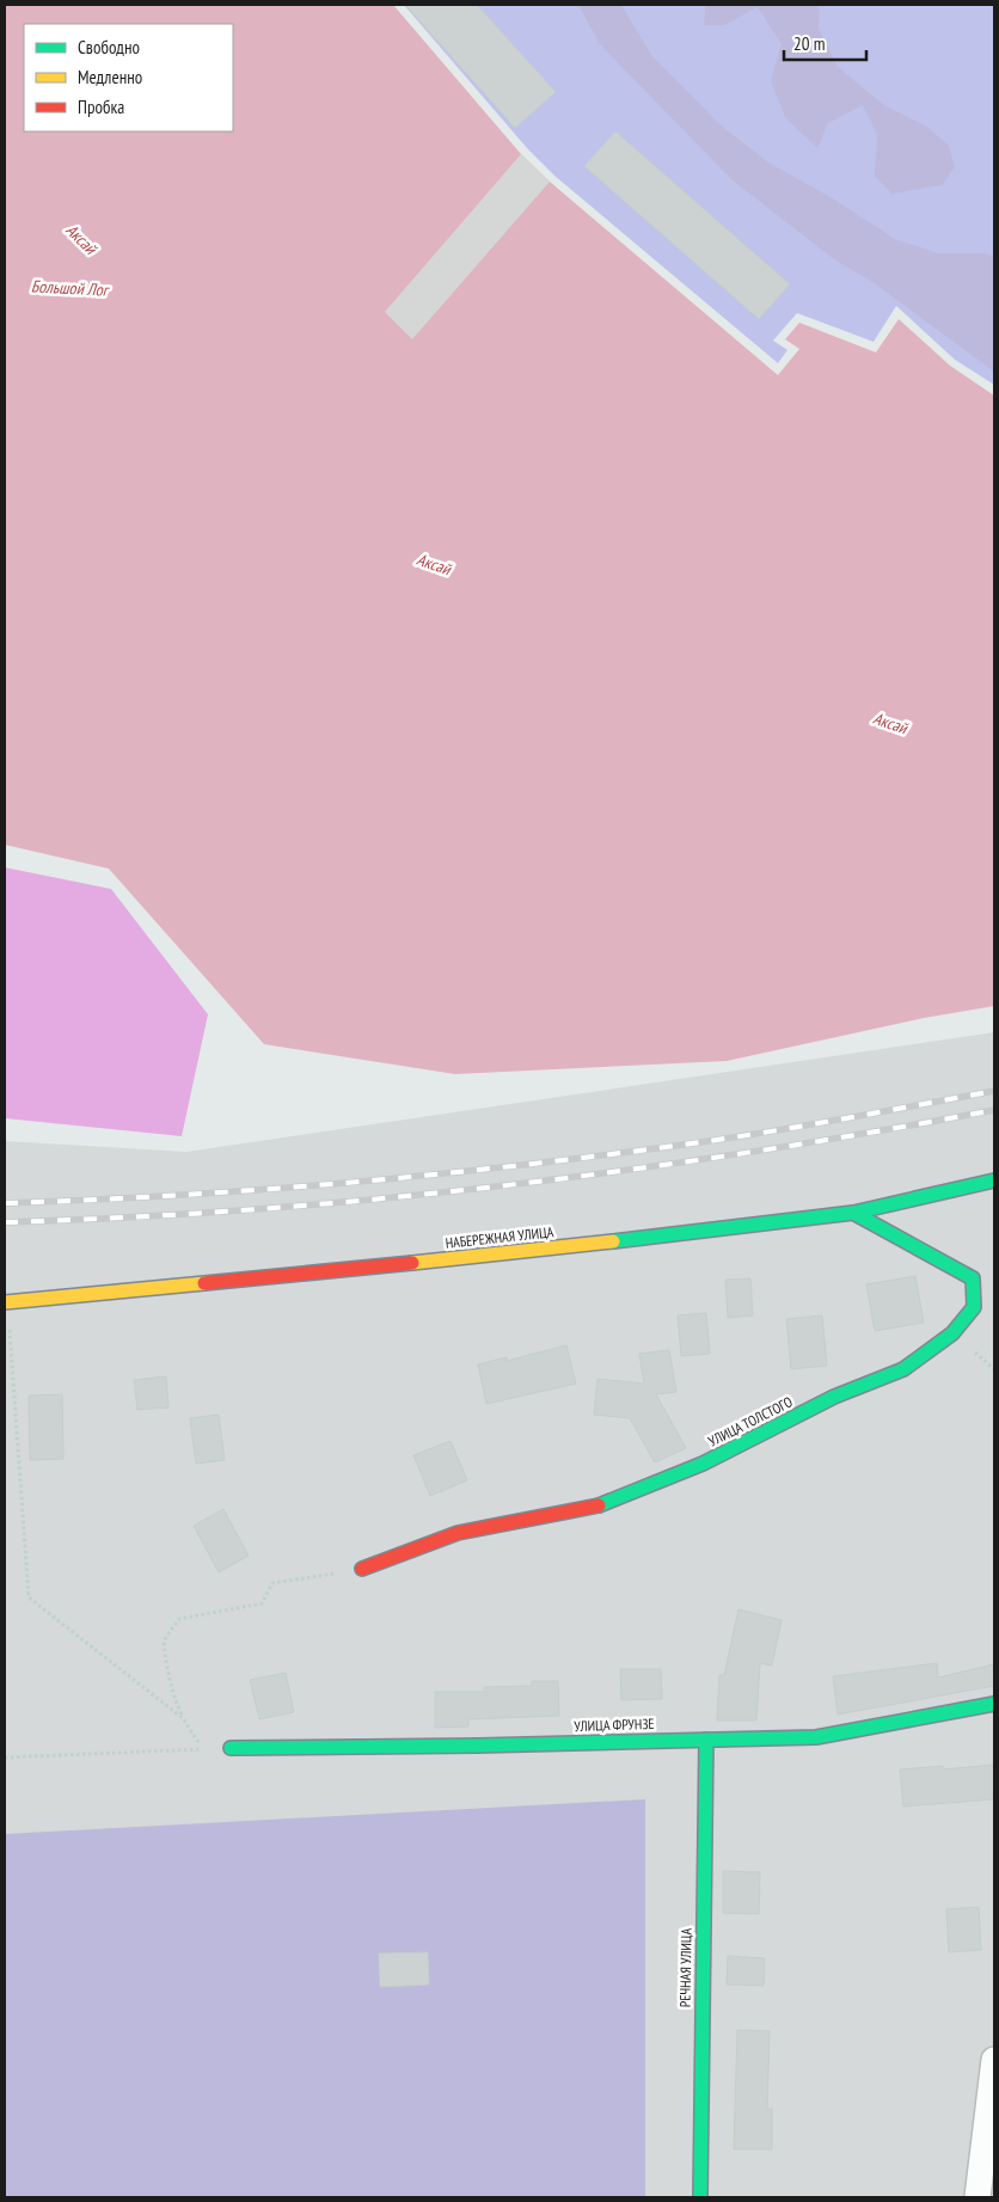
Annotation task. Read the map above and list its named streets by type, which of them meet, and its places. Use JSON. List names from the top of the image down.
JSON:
{
  "streets": {
    "street": [
      "НАБЕРЕЖНАЯ УЛИЦА",
      "УЛИЦА ТОЛСТОГО",
      "УЛИЦА ФРУНЗЕ",
      "РЕЧНАЯ УЛИЦА"
    ]
  },
  "crossings": [
    ["НАБЕРЕЖНАЯ УЛИЦА", "УЛИЦА ТОЛСТОГО"],
    ["УЛИЦА ФРУНЗЕ", "РЕЧНАЯ УЛИЦА"]
  ],
  "water": ["Аксай", "Большой Лог"],
  "legend": ["Свободно", "Медленно", "Пробка"],
  "scale_bar": "20 m"
}
